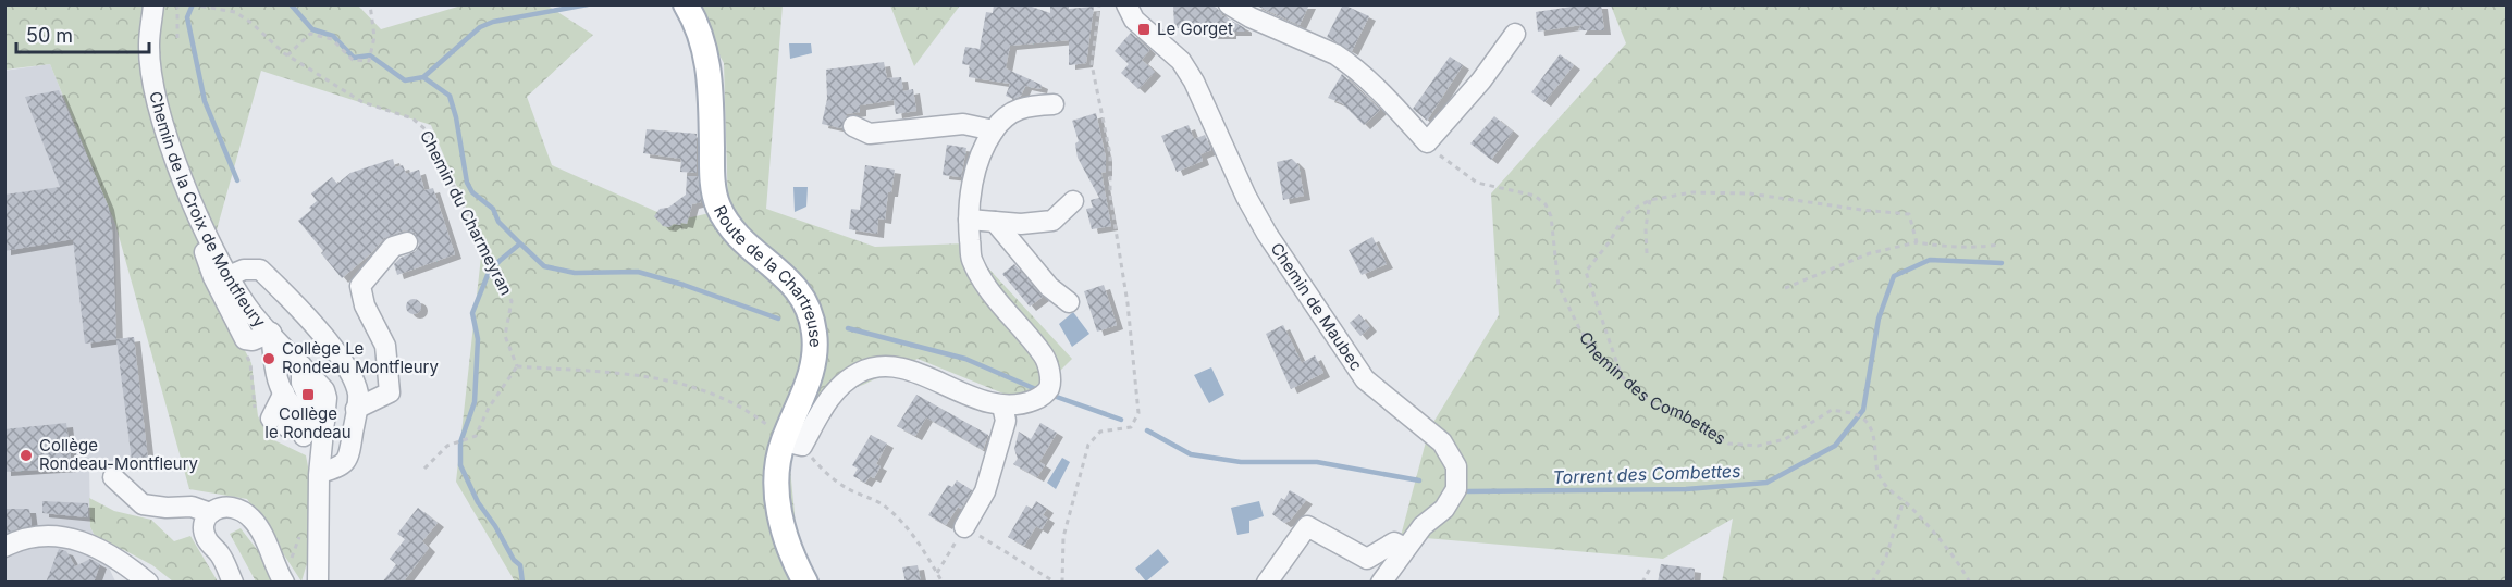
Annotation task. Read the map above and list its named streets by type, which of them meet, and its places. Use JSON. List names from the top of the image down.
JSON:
{
  "streets": {
    "main road": ["Route de la Chartreuse"],
    "street": ["Chemin de la Croix de Montfleury", "Chemin de Maubec"],
    "path": ["Chemin du Charmeyran", "Chemin des Combettes"]
  },
  "water": ["Torrent des Combettes"],
  "places": {
    "transit": ["Le Gorget", "Collège le Rondeau"],
    "other": ["Collège Le Rondeau Montfleury", "Collège Rondeau-Montfleury"]
  },
  "scale_bar": "50 m"
}
